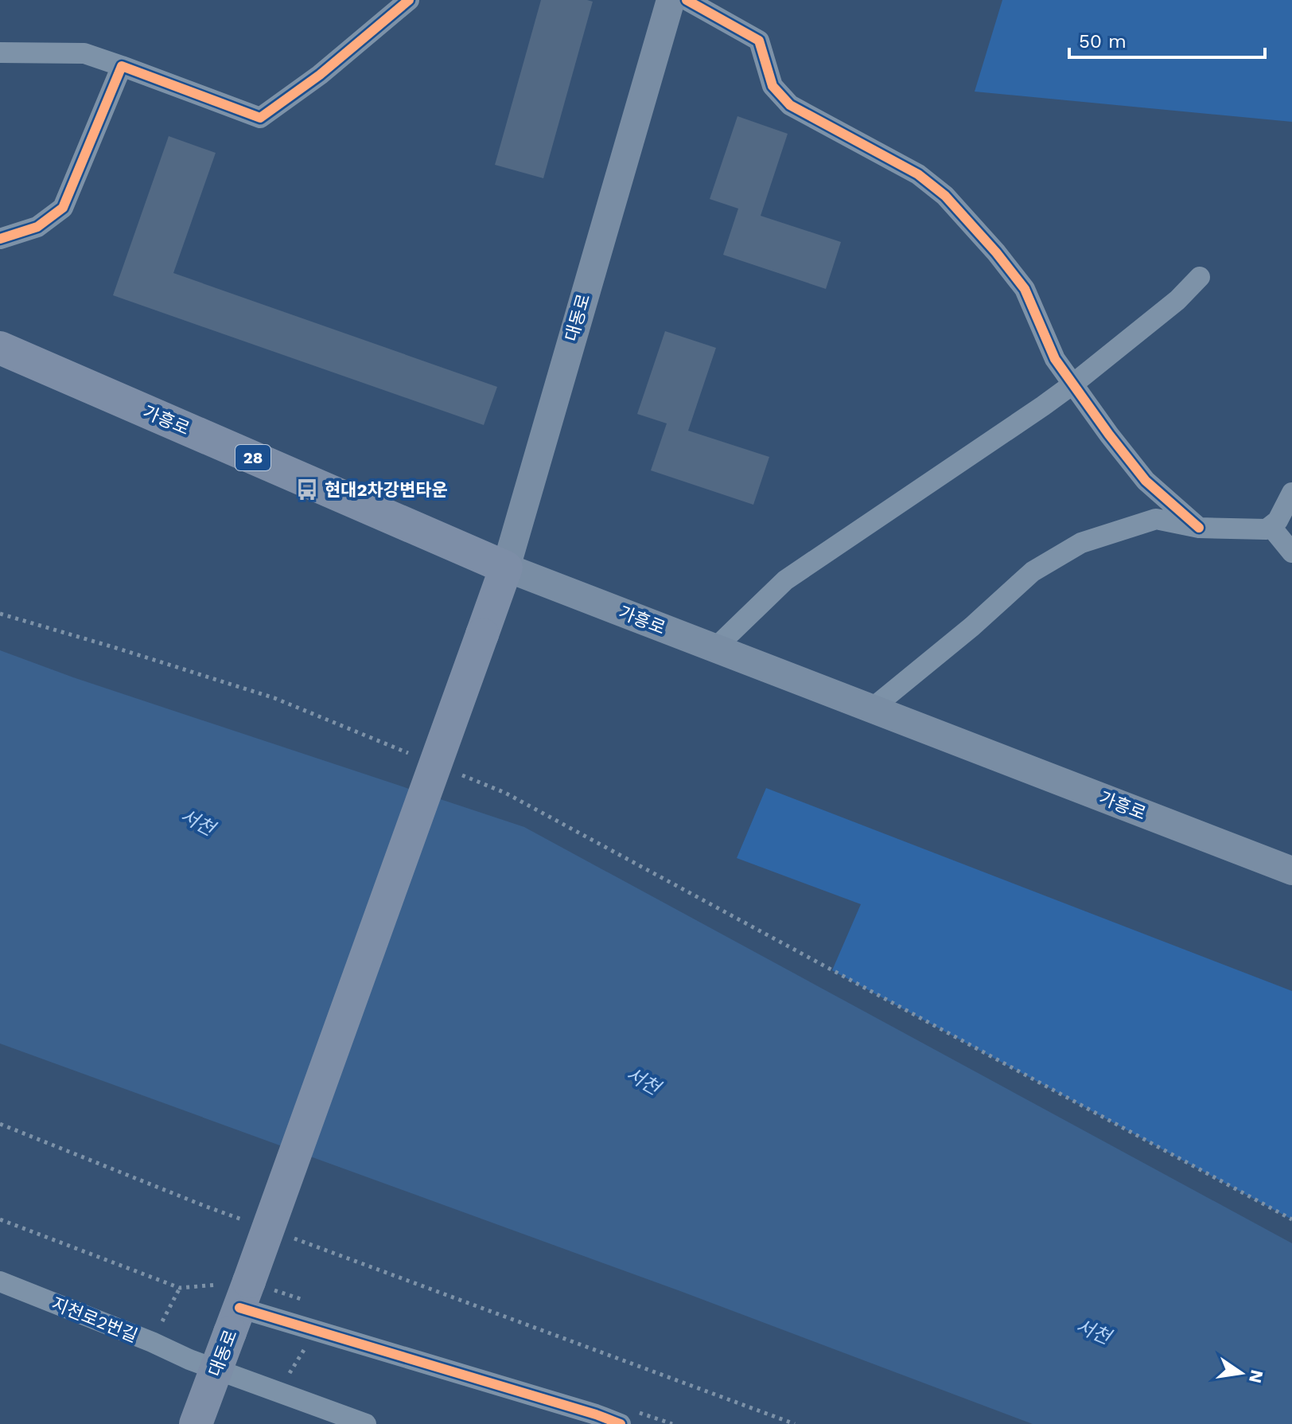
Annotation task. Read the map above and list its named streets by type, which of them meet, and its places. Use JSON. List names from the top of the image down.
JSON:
{
  "streets": {
    "main road": ["대동로", "가흥로", "28"],
    "street": ["지천로2번길"]
  },
  "crossings": [
    ["대동로", "가흥로"]
  ],
  "water": ["서천"],
  "places": {
    "bus stop": ["현대2차강변타운"]
  },
  "scale_bar": "50 m",
  "north": "right"
}
